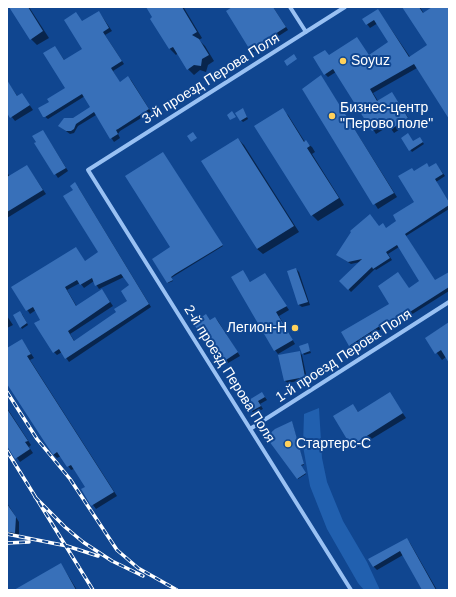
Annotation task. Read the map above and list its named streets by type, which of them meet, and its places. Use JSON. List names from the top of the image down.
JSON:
{
  "streets": {
    "street": ["3-й проезд Перова Поля", "1-й проезд Перова Поля", "2-й проезд Перова Поля"]
  },
  "crossings": [
    ["3-й проезд Перова Поля", "2-й проезд Перова Поля"],
    ["1-й проезд Перова Поля", "2-й проезд Перова Поля"]
  ],
  "places": [
    "Soyuz",
    "Бизнес-центр \"Перово поле\"",
    "Легион-Н",
    "Стартерс-С"
  ]
}
